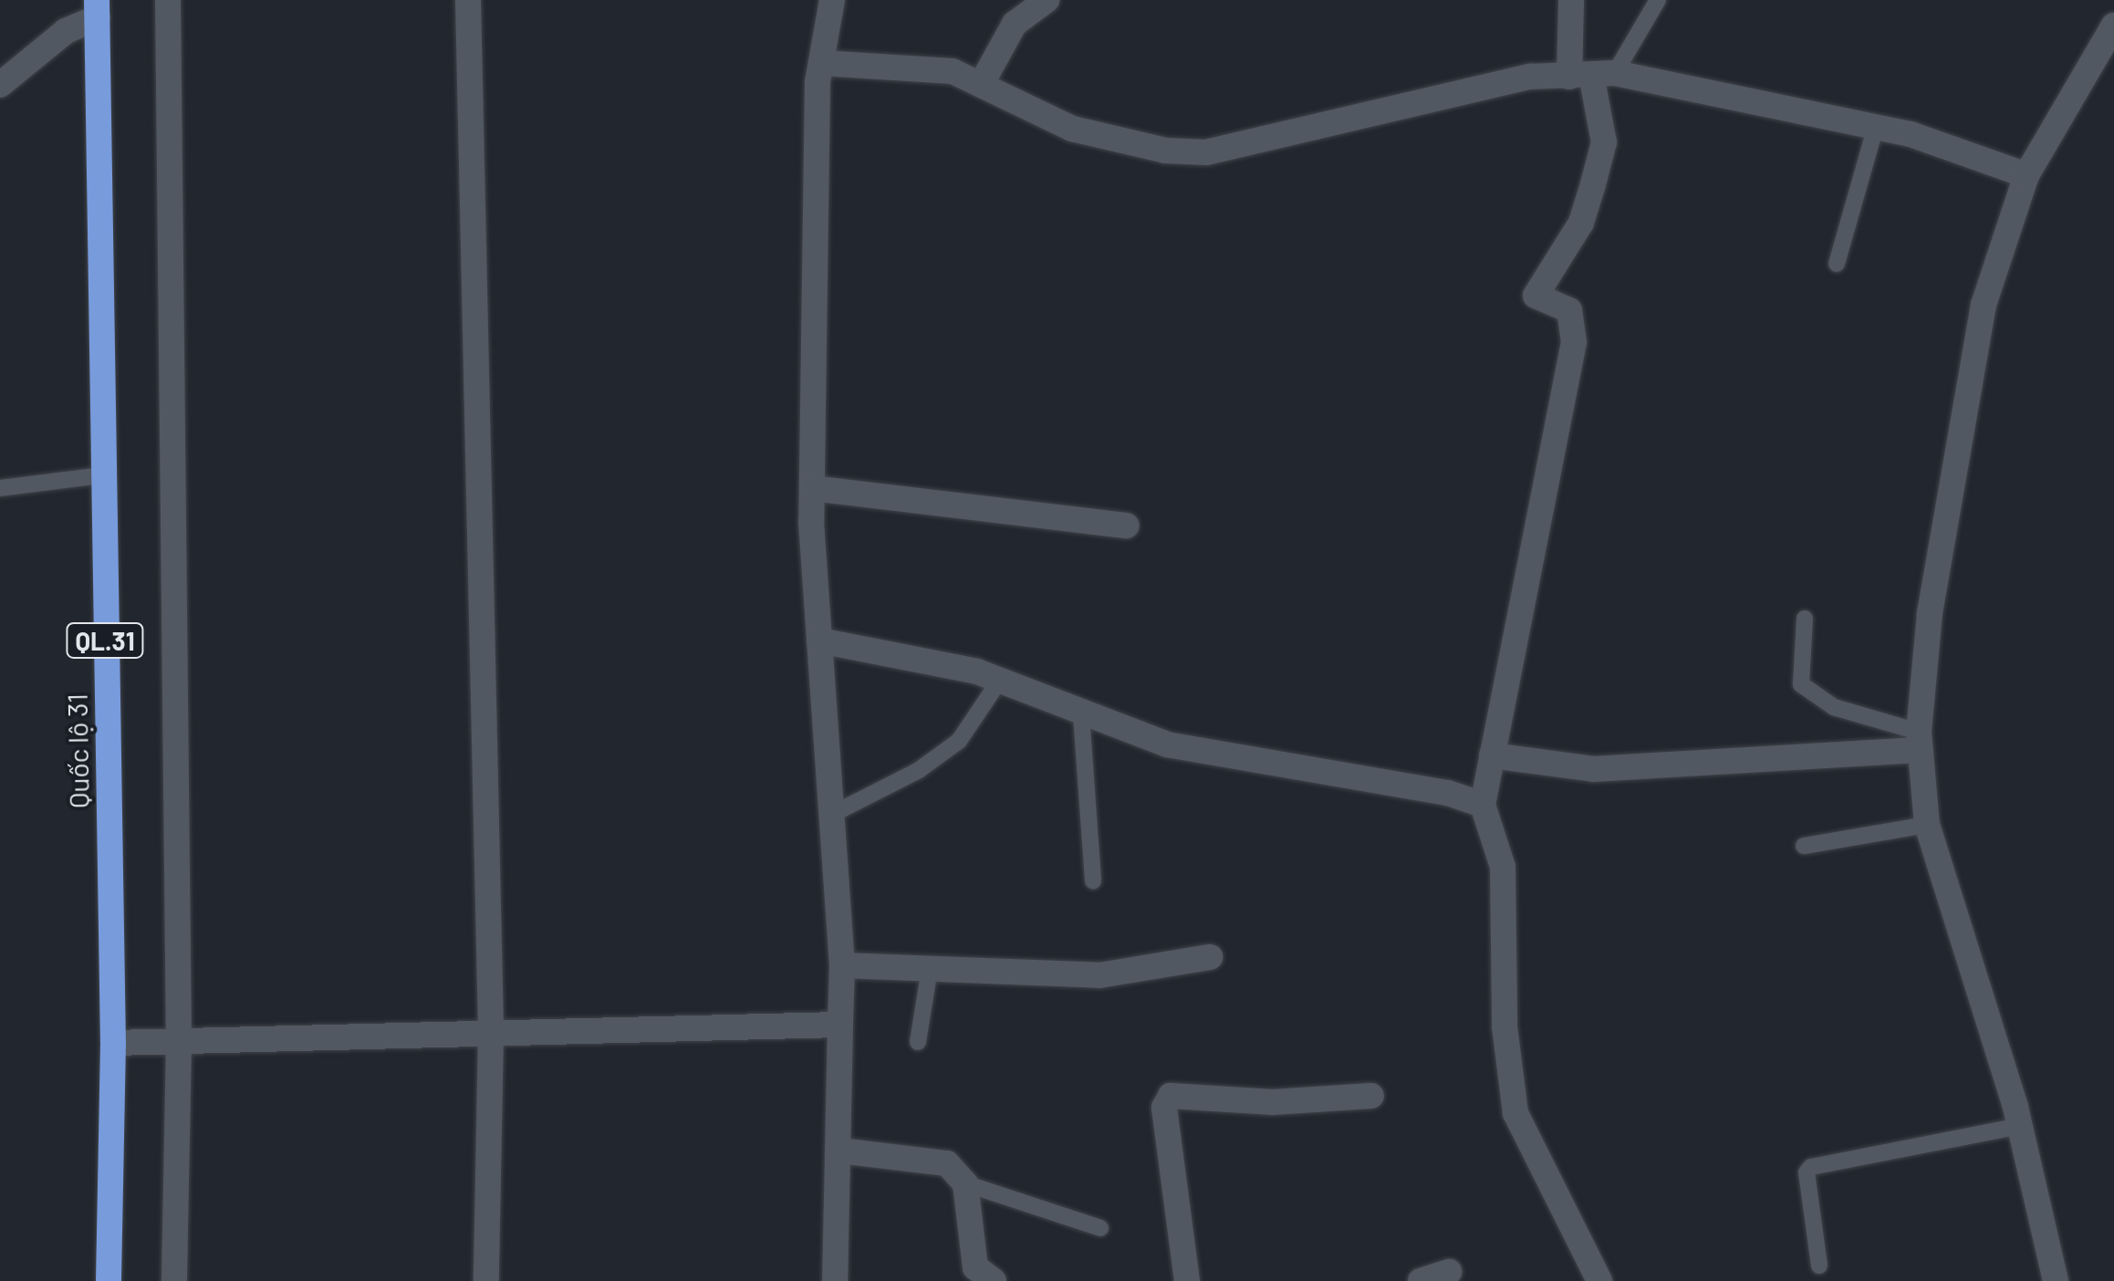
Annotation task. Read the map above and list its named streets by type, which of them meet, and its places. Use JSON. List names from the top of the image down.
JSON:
{
  "streets": {
    "highway": ["QL.31", "Quốc lộ 31"]
  }
}
